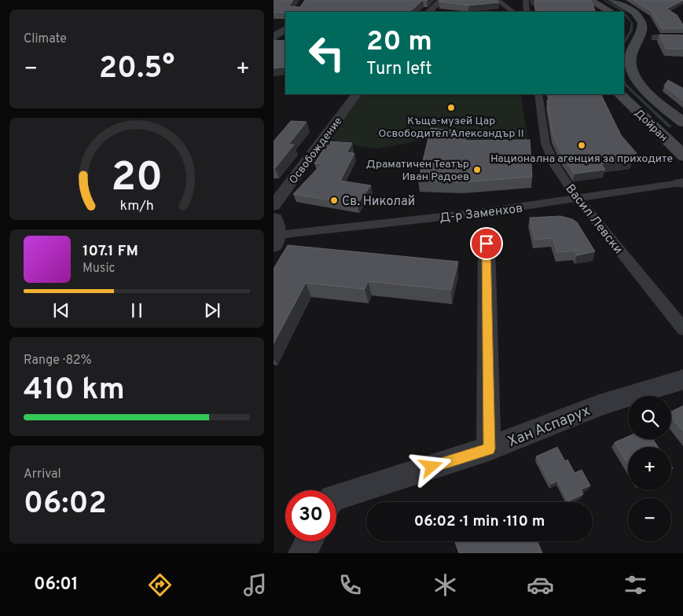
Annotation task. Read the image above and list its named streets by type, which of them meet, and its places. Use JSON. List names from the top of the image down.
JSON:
{
  "streets": {
    "main road": ["Дойран"],
    "street": [
      "Освобождение",
      "Д-р Заменхов",
      "Васил Левски",
      "Хан Аспарух"
    ]
  },
  "crossings": [
    ["Д-р Заменхов", "Васил Левски"]
  ],
  "places": [
    "Къща-музей Цар Освободител Александър II",
    "Национална агенция за приходите",
    "Драматичен Театър Иван Радоев",
    "Св. Николай"
  ],
  "page": {
    "tile": [
      "Climate",
      ["Range · 82%", "410 km"],
      ["Arrival", "06:02"]
    ],
    "turn": ["20 m", "Turn left"],
    "heat": ["−", "20.5°", "+"],
    "song": ["107.1 FM", "Music"],
    "map_buttons": ["+", "−"],
    "limit": "30",
    "trip": "06:02 · 1 min · 110 m",
    "tabs": "06:01",
    "gauge": ["20", "km/h"]
  }
}
